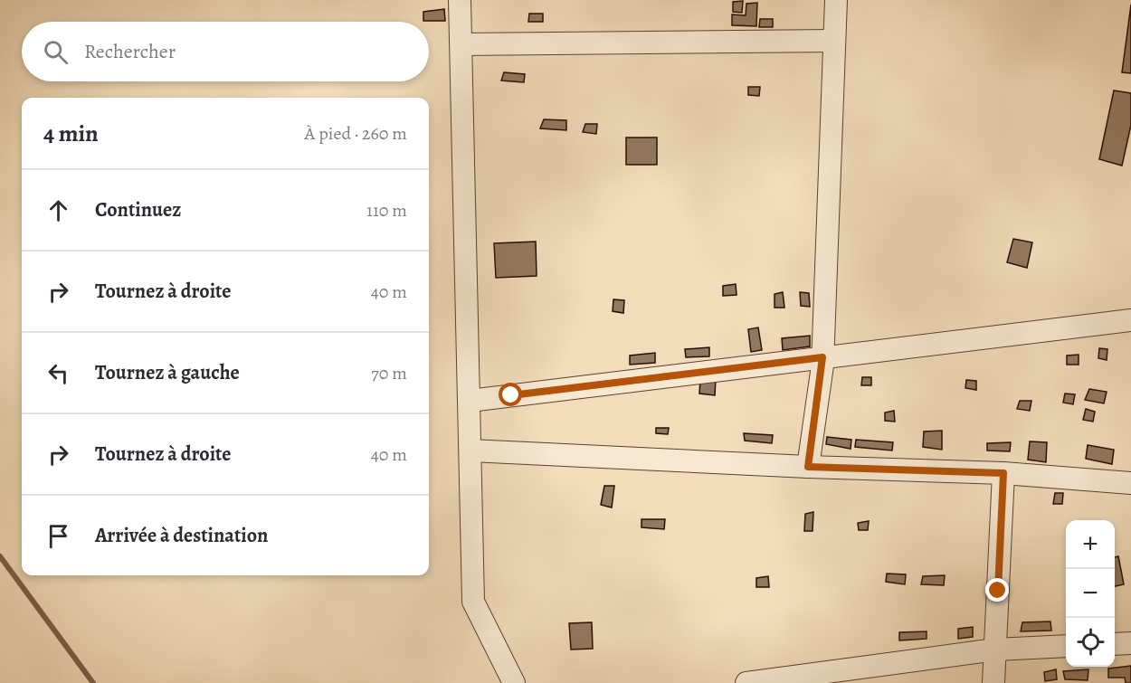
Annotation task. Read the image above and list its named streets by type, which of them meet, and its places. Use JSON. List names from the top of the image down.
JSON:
{
  "page": {
    "search": "Rechercher",
    "heading": ["4 min", "À pied · 260 m"],
    "list": [
      ["Continuez", "110 m"],
      ["Tournez à droite", "40 m"],
      ["Tournez à gauche", "70 m"],
      ["Tournez à droite", "40 m"],
      "Arrivée à destination"
    ],
    "map_buttons": ["+", "−"]
  }
}
